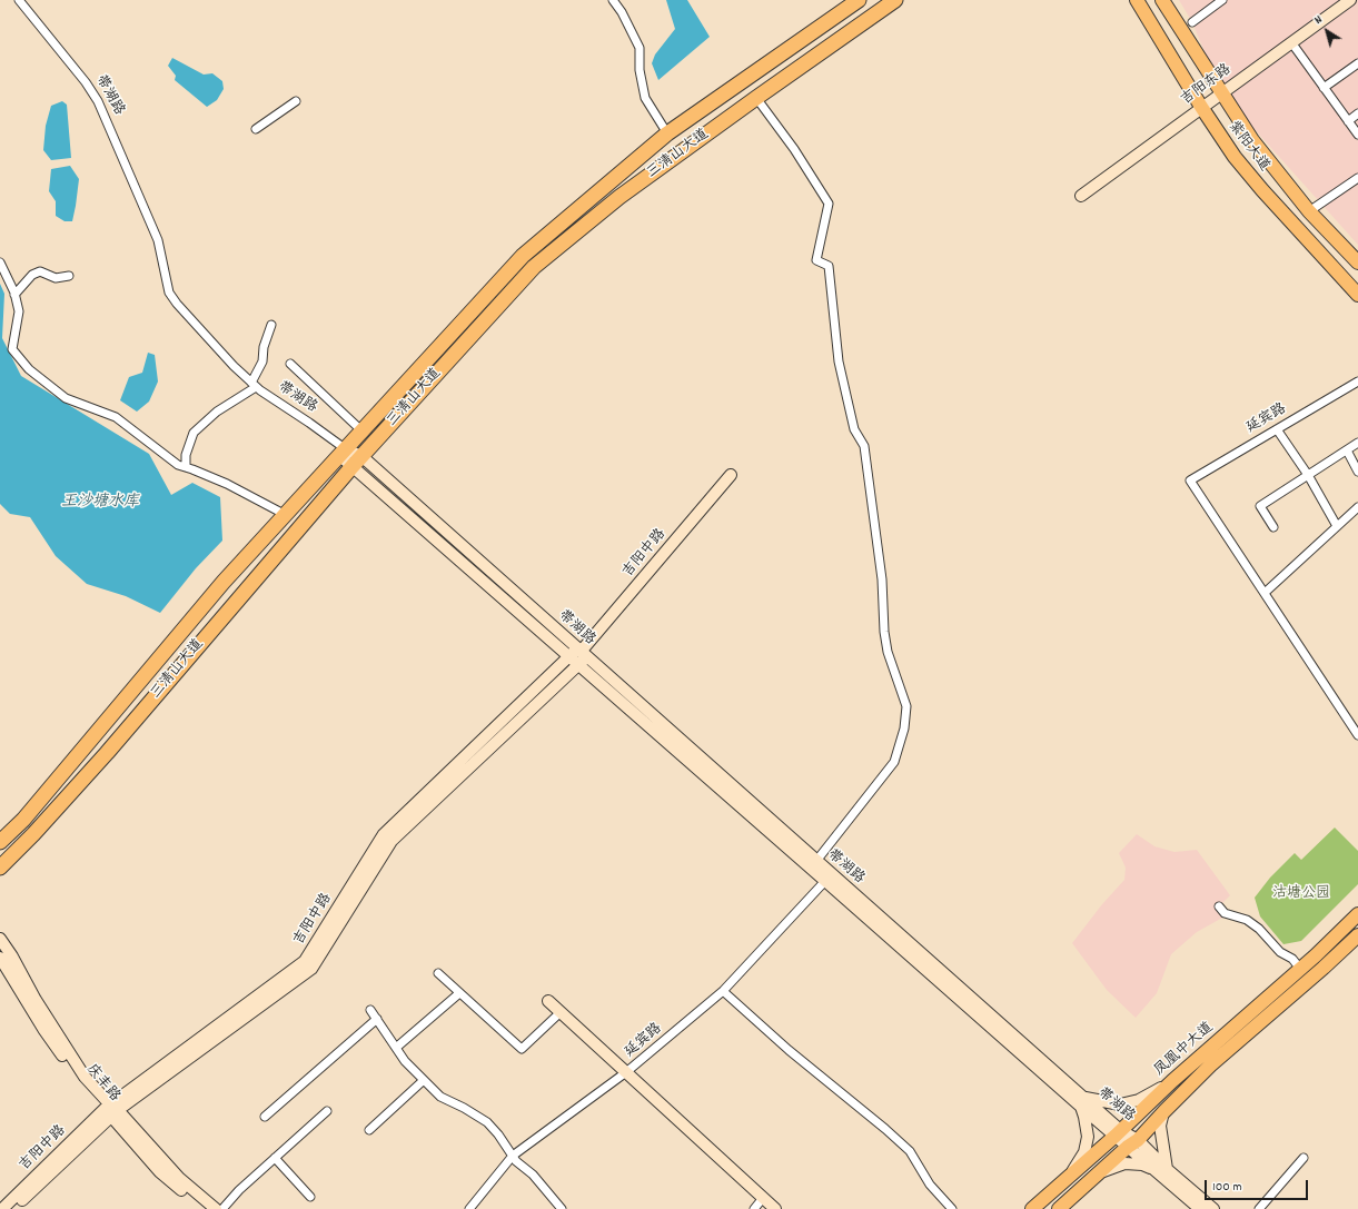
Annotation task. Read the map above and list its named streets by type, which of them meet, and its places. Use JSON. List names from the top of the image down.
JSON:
{
  "streets": {
    "highway": ["三清山大道"],
    "main road": [
      "吉阳东路",
      "带湖路",
      "紫阳大道",
      "吉阳中路",
      "凤凰中大道",
      "庆丰路"
    ],
    "street": ["延宾路"]
  },
  "crossings": [
    ["吉阳东路", "紫阳大道"],
    ["带湖路", "三清山大道"],
    ["带湖路", "延宾路"],
    ["带湖路", "吉阳中路"],
    ["带湖路", "凤凰中大道"],
    ["吉阳中路", "庆丰路"]
  ],
  "water": ["王沙塘水库"],
  "parks": ["沽塘公园"],
  "scale_bar": "100 m",
  "north": "top left"
}
